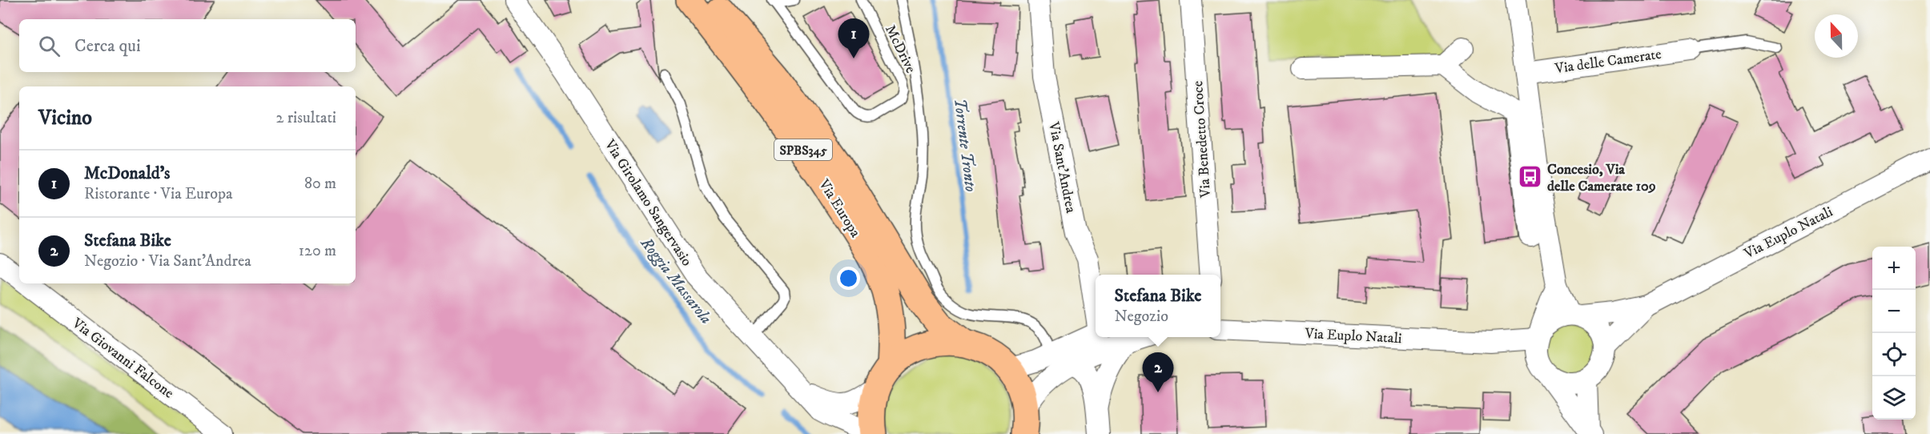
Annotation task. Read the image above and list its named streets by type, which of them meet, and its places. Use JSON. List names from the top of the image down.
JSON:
{
  "streets": {
    "main road": ["SPBS345", "Via Europa"],
    "street": [
      "Via delle Camerate",
      "Via Benedetto Croce",
      "Via Sant'Andrea",
      "Via Girolamo Sangervasio",
      "Via Euplo Natali",
      "Via Giovanni Falcone"
    ],
    "lane": ["McDrive"]
  },
  "crossings": [
    ["Via Girolamo Sangervasio", "Via Europa"]
  ],
  "water": ["Torrente Tronto", "Roggia Massarola"],
  "places": {
    "bus stop": ["Concesio, Via delle Camerate 109"]
  },
  "north": "top",
  "page": {
    "pins": ["1", "2"],
    "search": "Cerca qui",
    "heading": ["Vicino", "2 risultati"],
    "list": [
      {
        "mark": "1",
        "name": "McDonald's",
        "note": "Ristorante · Via Europa",
        "value": "80 m"
      },
      {
        "mark": "2",
        "name": "Stefana Bike",
        "note": "Negozio · Via Sant'Andrea",
        "value": "120 m"
      }
    ],
    "map_buttons": ["+", "−"],
    "popup": ["Stefana Bike", "Negozio"]
  }
}
